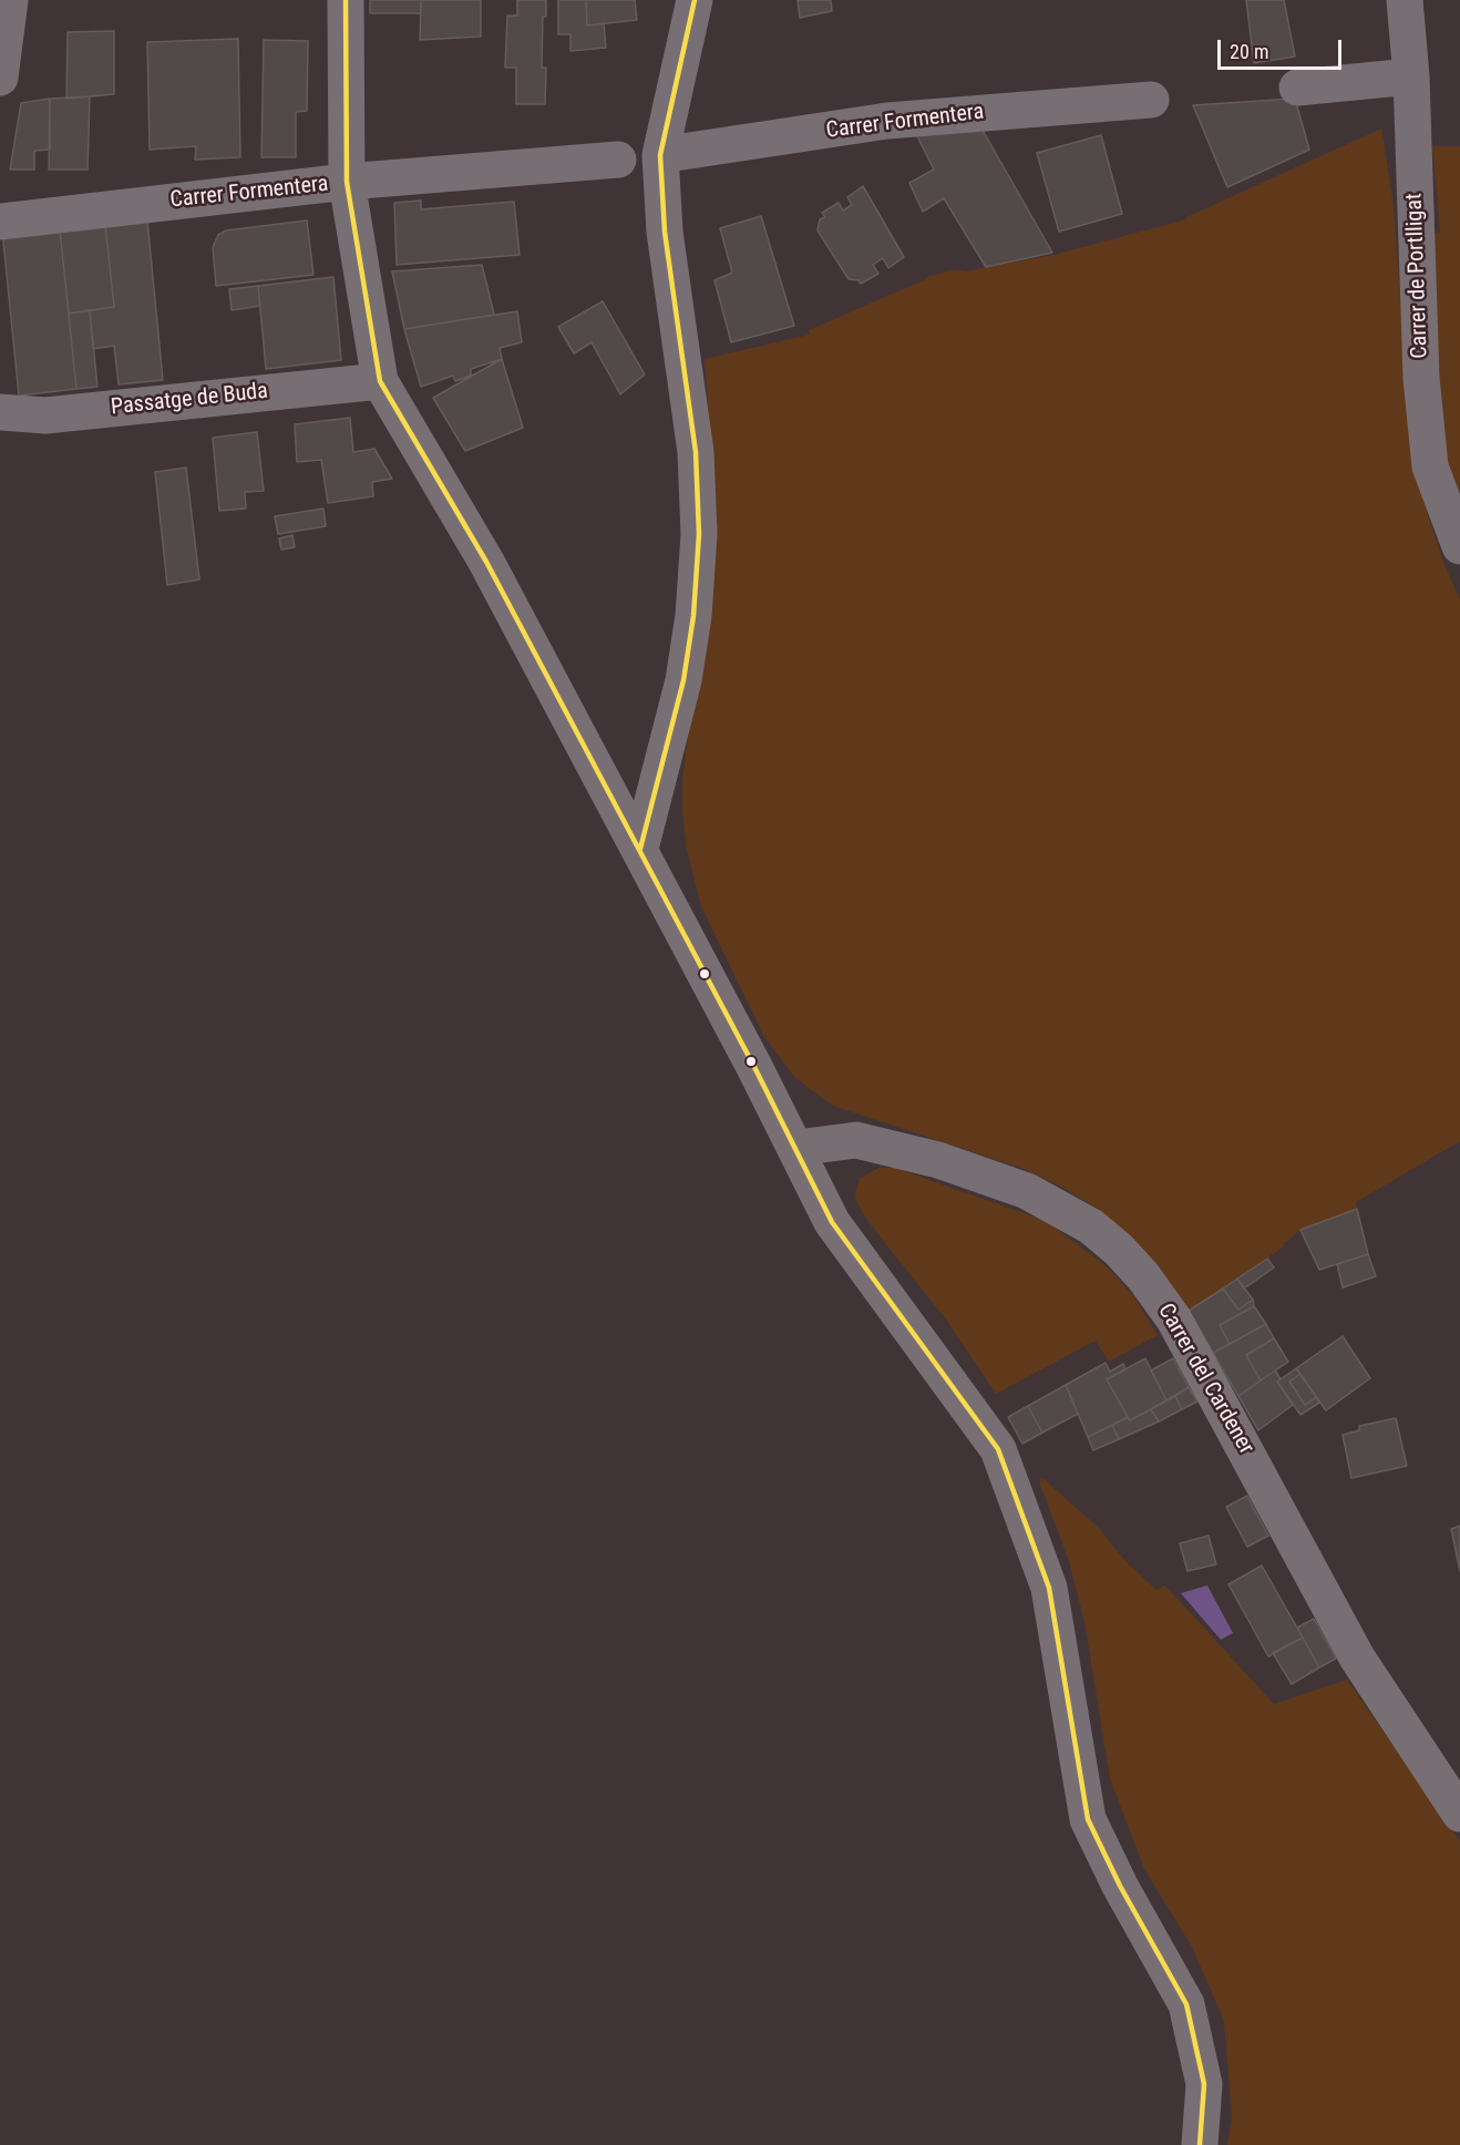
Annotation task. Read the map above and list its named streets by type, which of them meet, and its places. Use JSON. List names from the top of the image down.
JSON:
{
  "streets": {
    "street": [
      "Carrer Formentera",
      "Carrer de Portlligat",
      "Passatge de Buda",
      "Carrer del Cardener"
    ]
  },
  "scale_bar": "20 m"
}
